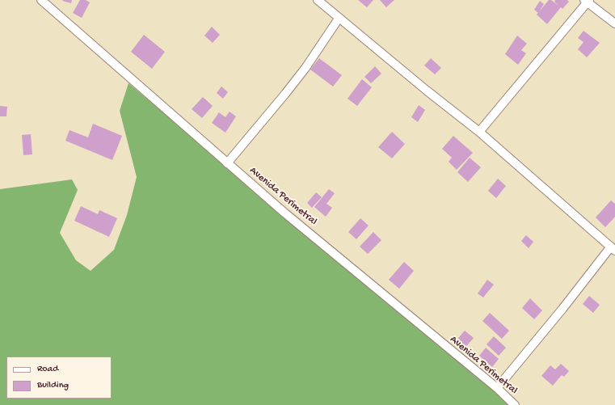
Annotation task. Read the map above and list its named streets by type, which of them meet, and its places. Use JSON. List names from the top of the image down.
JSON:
{
  "streets": {
    "street": ["Avenida Perimetral"]
  },
  "legend": ["Road", "Building"]
}
